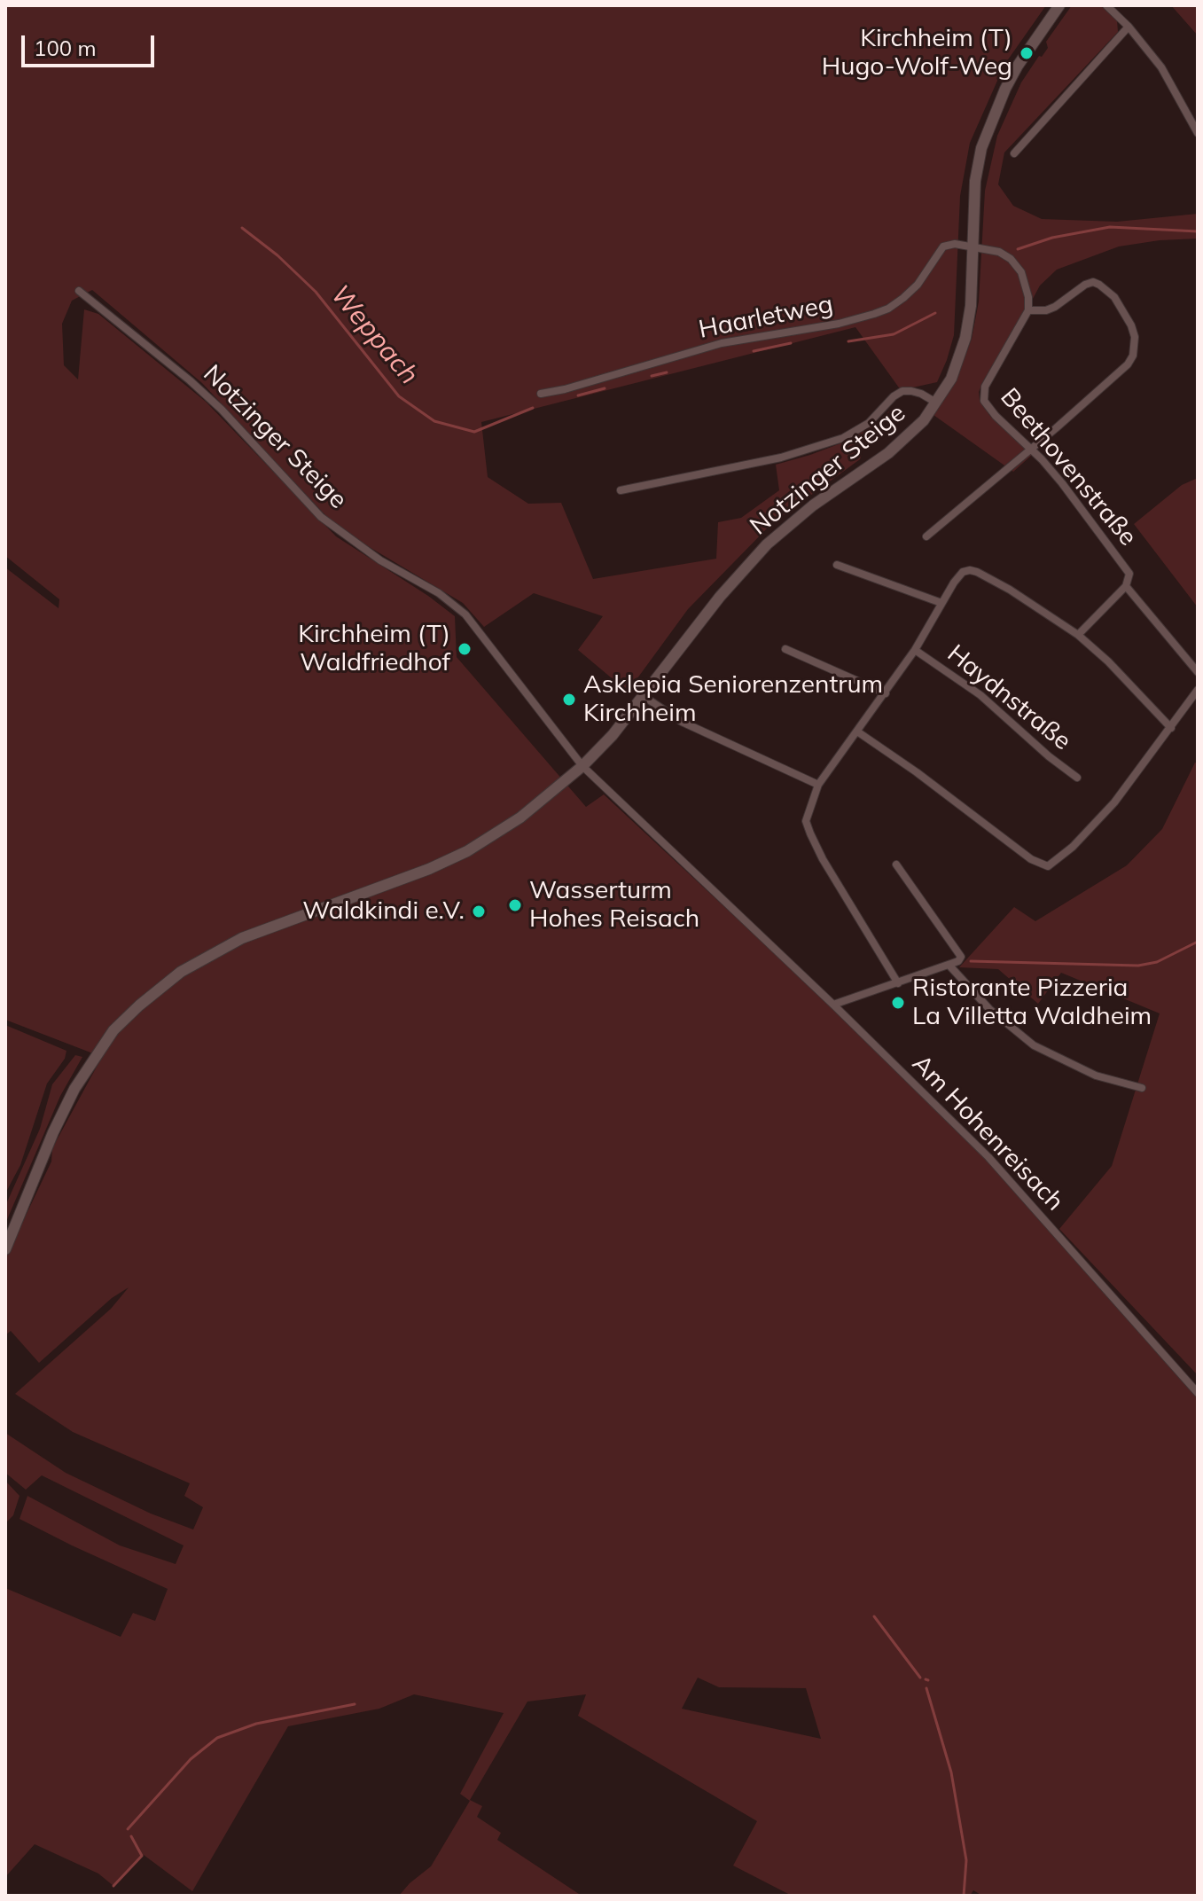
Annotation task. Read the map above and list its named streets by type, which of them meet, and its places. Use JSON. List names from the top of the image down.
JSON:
{
  "streets": {
    "main road": ["Notzinger Steige"],
    "street": [
      "Haarletweg",
      "Beethovenstraße",
      "Haydnstraße",
      "Am Hohenreisach"
    ]
  },
  "crossings": [
    ["Haarletweg", "Notzinger Steige"],
    ["Notzinger Steige", "Am Hohenreisach"]
  ],
  "water": ["Weppach"],
  "places": [
    "Kirchheim (T) Hugo-Wolf-Weg",
    "Kirchheim (T) Waldfriedhof",
    "Asklepia Seniorenzentrum Kirchheim",
    "Wasserturm Hohes Reisach",
    "Waldkindi e.V.",
    "Ristorante Pizzeria La Villetta Waldheim"
  ],
  "scale_bar": "100 m"
}
